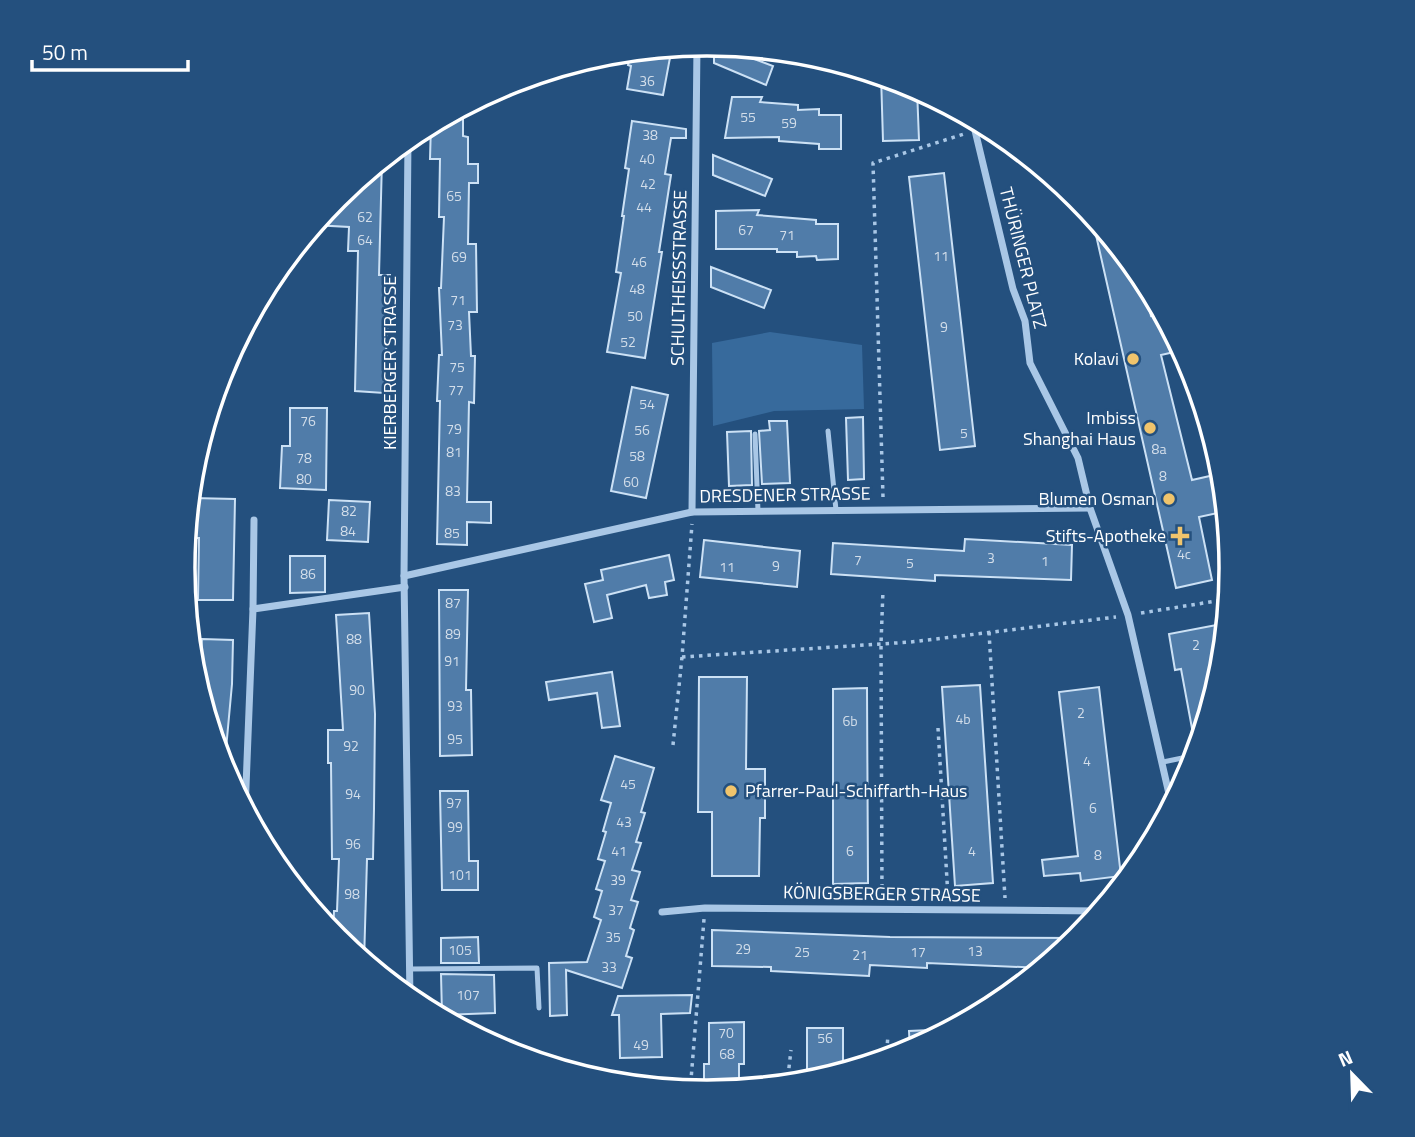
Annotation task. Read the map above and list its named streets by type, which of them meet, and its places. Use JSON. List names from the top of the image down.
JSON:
{
  "streets": {
    "street": [
      "THÜRINGER PLATZ",
      "SCHULTHEISSSTRASSE",
      "KIERBERGER STRASSE",
      "DRESDENER STRASSE",
      "KÖNIGSBERGER STRASSE"
    ]
  },
  "crossings": [
    ["THÜRINGER PLATZ", "DRESDENER STRASSE"],
    ["SCHULTHEISSSTRASSE", "DRESDENER STRASSE"],
    ["KIERBERGER STRASSE", "DRESDENER STRASSE"]
  ],
  "places": {
    "other": [
      "Kolavi",
      "Imbiss Shanghai Haus",
      "Blumen Osman",
      "Pfarrer-Paul-Schiffarth-Haus"
    ],
    "health": ["Stifts-Apotheke"]
  },
  "house_numbers": [
    "36",
    "55",
    "59",
    "38",
    "40",
    "42",
    "65",
    "44",
    "62",
    "67",
    "71",
    "64",
    "11",
    "69",
    "46",
    "48",
    "71",
    "50",
    "73",
    "9",
    "52",
    "75",
    "77",
    "54",
    "76",
    "79",
    "56",
    "5",
    "8a",
    "81",
    "58",
    "78",
    "8",
    "80",
    "60",
    "83",
    "82",
    "84",
    "85",
    "4c",
    "3",
    "7",
    "1",
    "5",
    "9",
    "11",
    "86",
    "87",
    "89",
    "88",
    "2",
    "91",
    "90",
    "93",
    "2",
    "4b",
    "6b",
    "95",
    "92",
    "4",
    "45",
    "94",
    "97",
    "6",
    "43",
    "99",
    "96",
    "41",
    "6",
    "4",
    "8",
    "101",
    "39",
    "98",
    "37",
    "35",
    "29",
    "105",
    "13",
    "25",
    "17",
    "21",
    "33",
    "107",
    "70",
    "56",
    "49",
    "68"
  ],
  "scale_bar": "50 m",
  "north": "top left"
}
